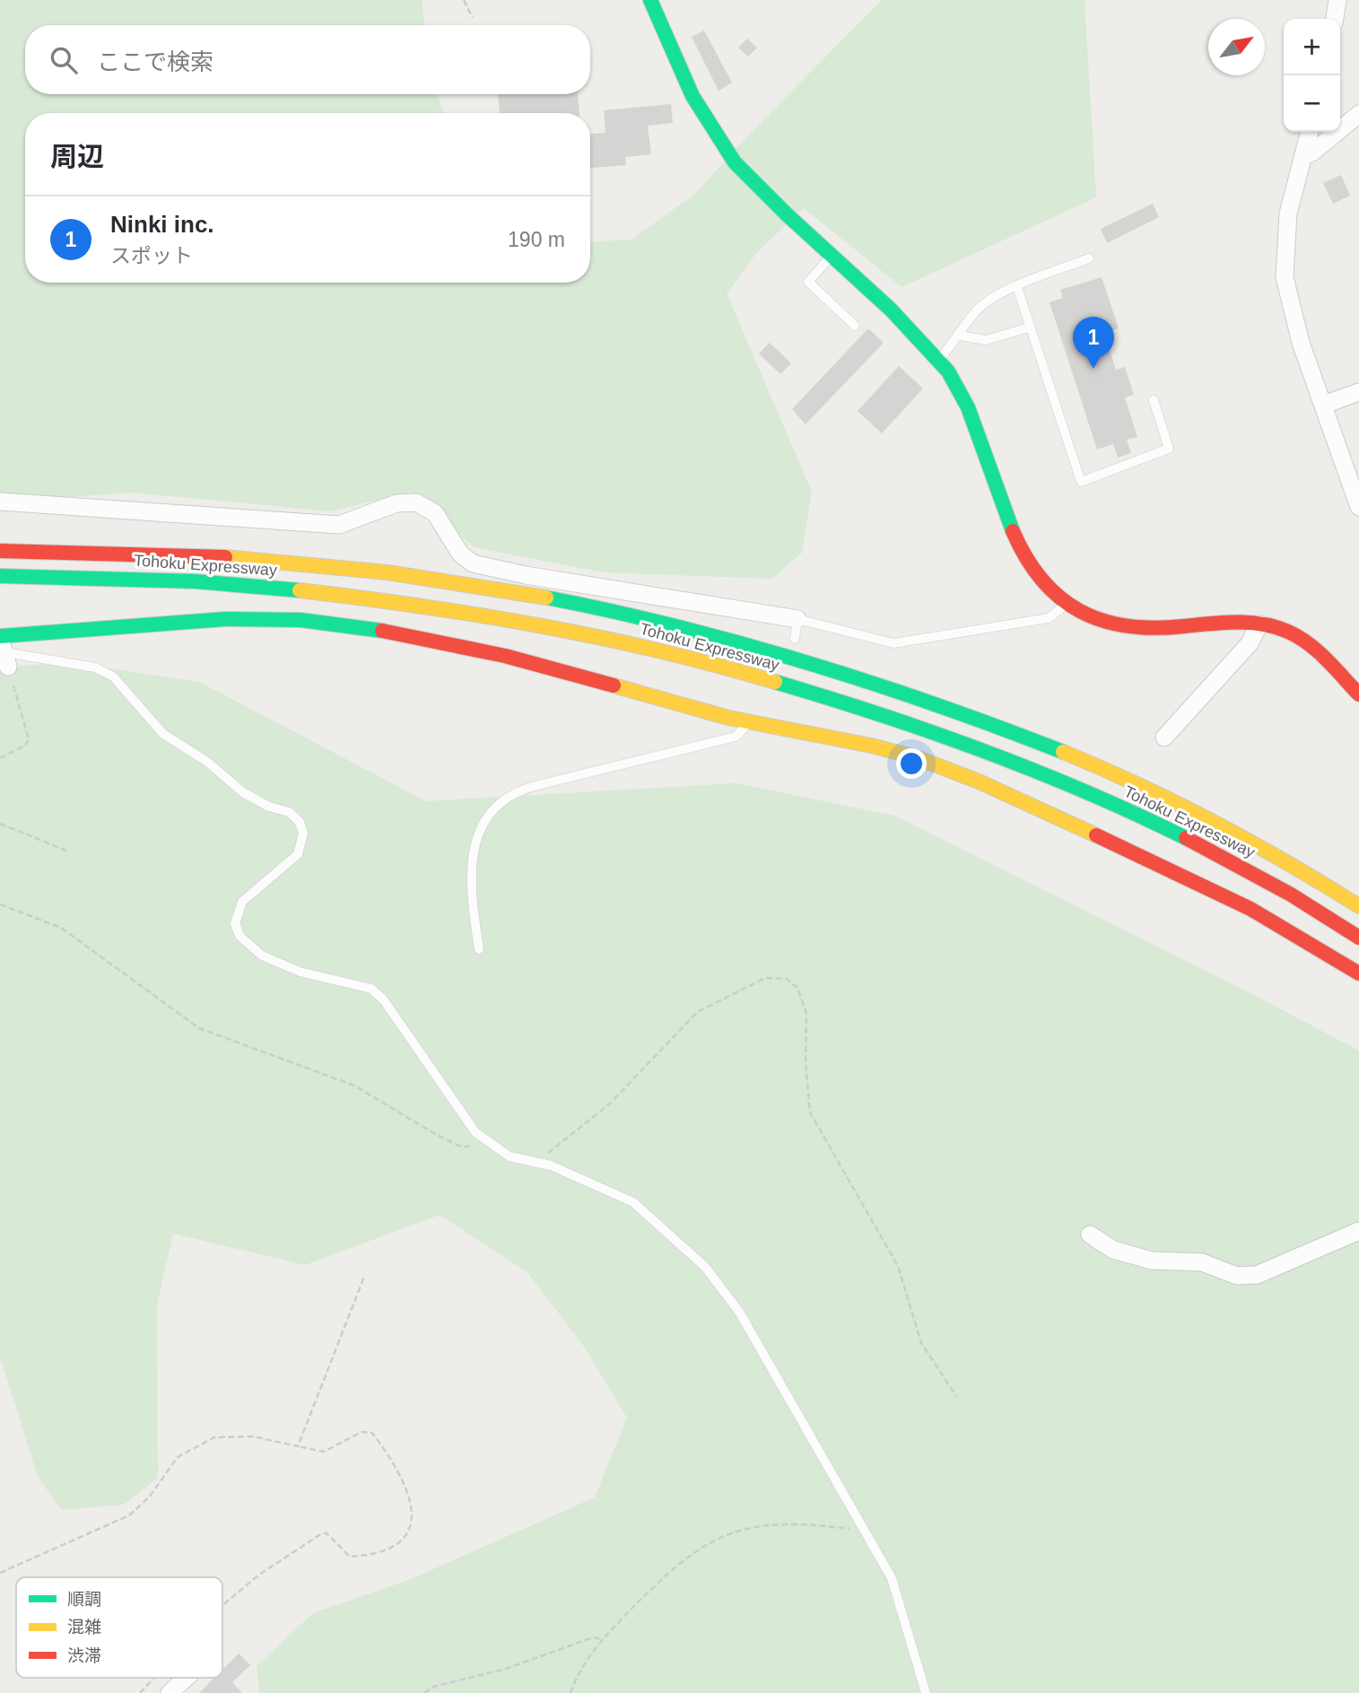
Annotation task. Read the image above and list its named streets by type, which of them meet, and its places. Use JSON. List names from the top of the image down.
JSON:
{
  "streets": {
    "main road": ["Tohoku Expressway"]
  },
  "legend": ["順調", "混雑", "渋滞"],
  "north": "top right",
  "page": {
    "map_buttons": ["+", "−"],
    "search": "ここで検索",
    "heading": "周辺",
    "list": [
      {
        "mark": "1",
        "name": "Ninki inc.",
        "note": "スポット",
        "value": "190 m"
      }
    ],
    "pins": "1"
  }
}
